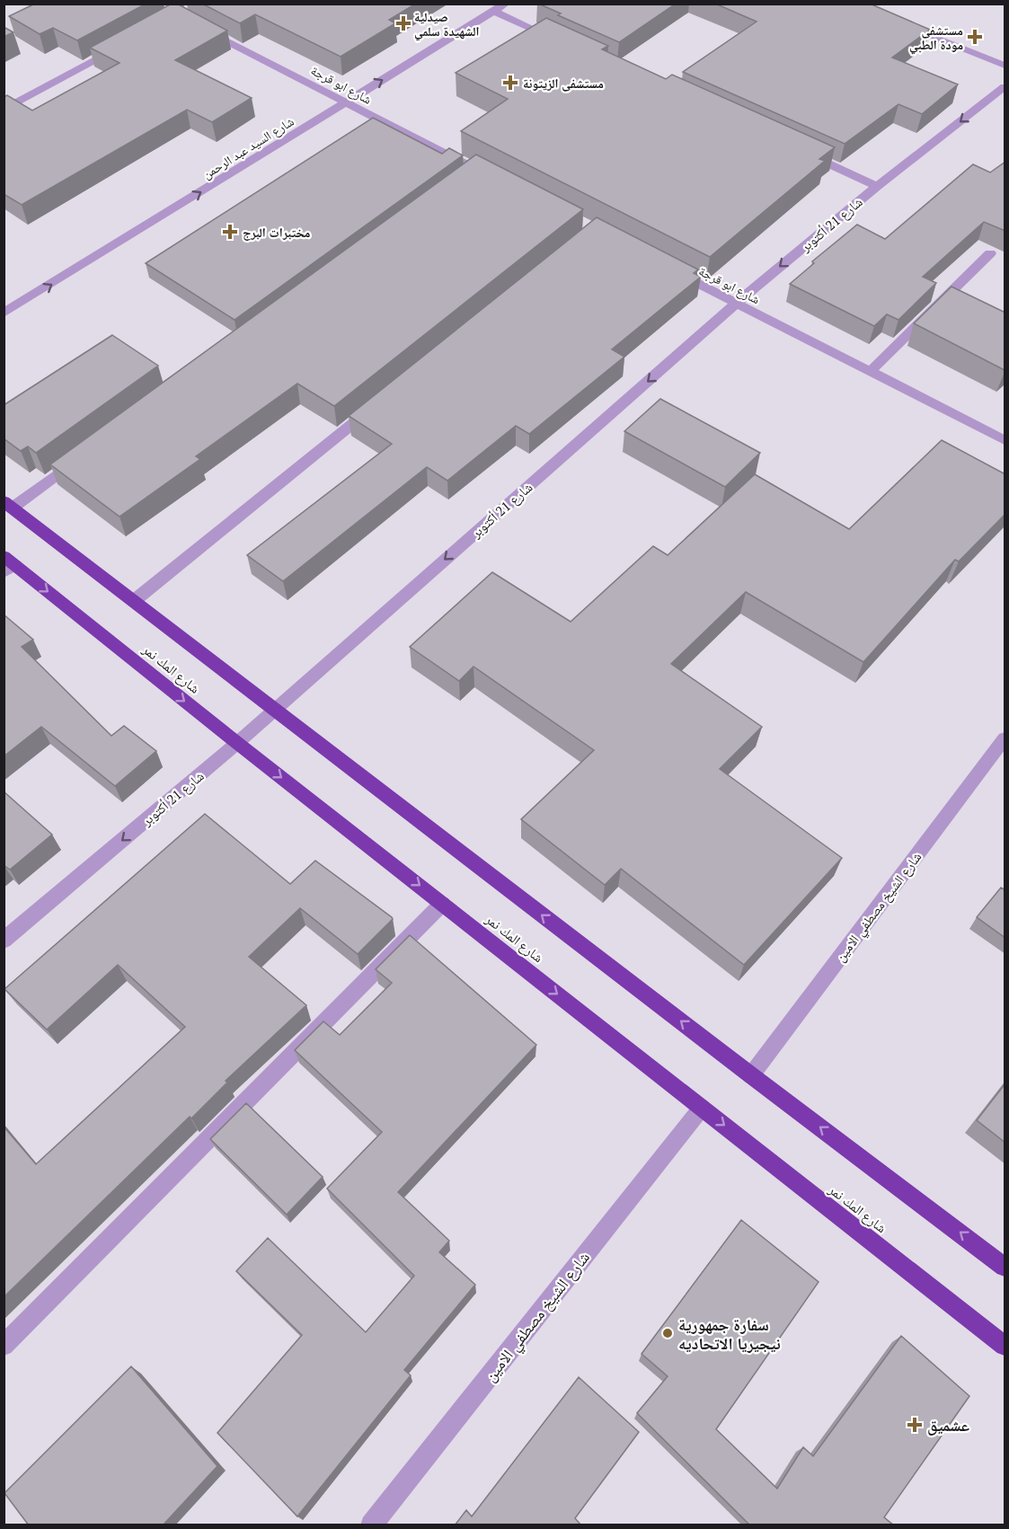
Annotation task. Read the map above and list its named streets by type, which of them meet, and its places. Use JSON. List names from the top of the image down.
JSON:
{
  "streets": {
    "highway": ["شارع المك نمر"],
    "street": [
      "شارع ابو قرجة",
      "شارع السيد عبد الرحمن",
      "شارع 21 أكتوبر",
      "شارع الشيخ مصطفي الامين"
    ]
  },
  "crossings": [
    ["شارع ابو قرجة", "شارع السيد عبد الرحمن"],
    ["شارع ابو قرجة", "شارع 21 أكتوبر"],
    ["شارع 21 أكتوبر", "شارع المك نمر"],
    ["شارع المك نمر", "شارع الشيخ مصطفي الامين"]
  ],
  "one_way": ["شارع السيد عبد الرحمن", "شارع 21 أكتوبر"],
  "places": {
    "health": [
      "صيدلية الشهيدة سلمي",
      "مستشفى مودة الطبي",
      "مستشفى الزيتونة",
      "مختبرات البرج",
      "عشميق"
    ],
    "other": ["سفارة جمهورية نيجيريا الاتحاديه"]
  }
}
